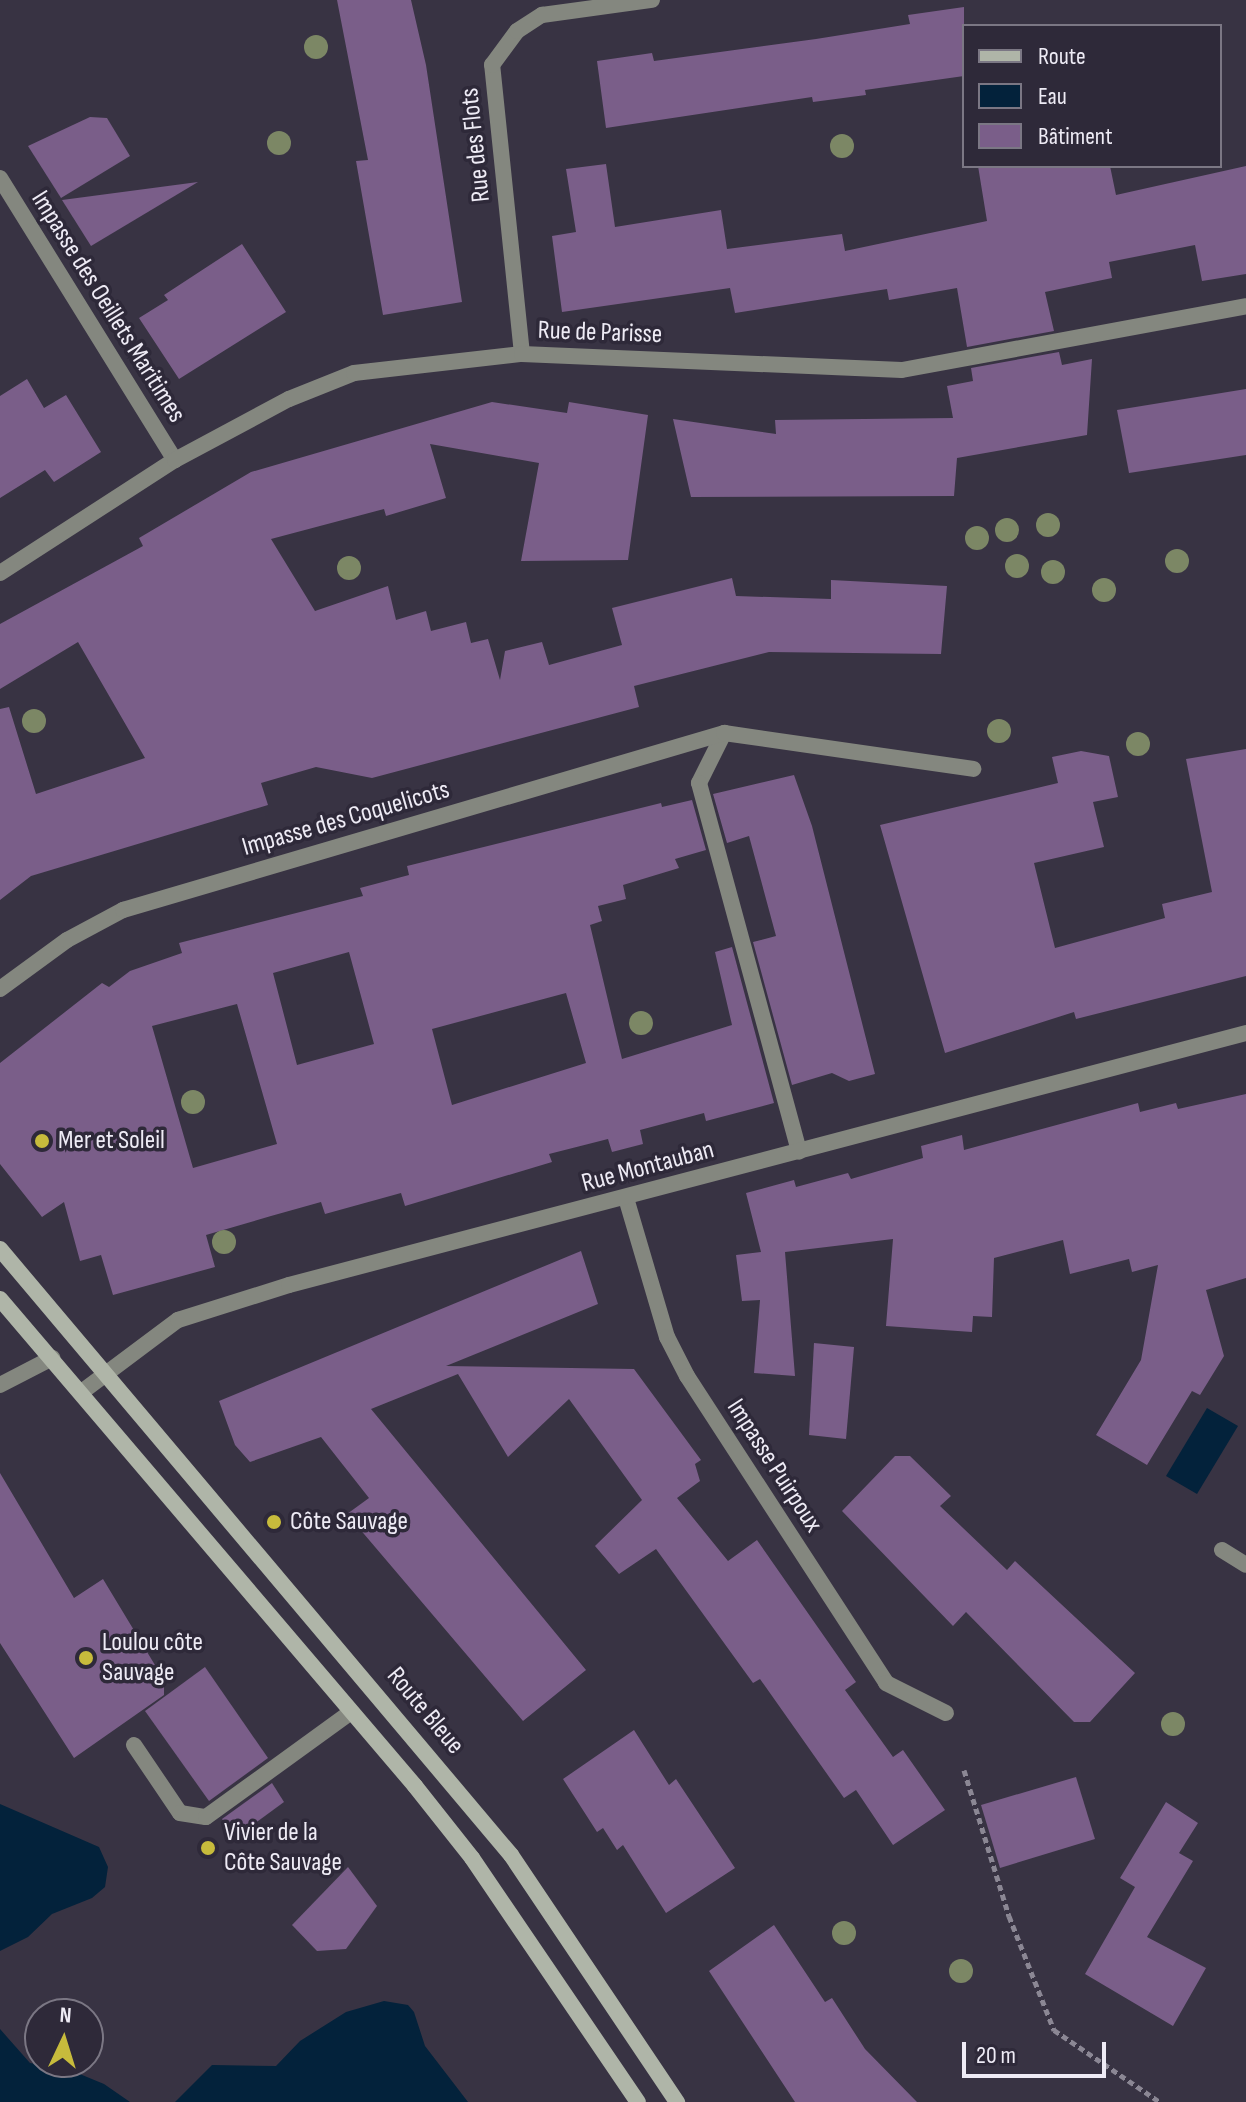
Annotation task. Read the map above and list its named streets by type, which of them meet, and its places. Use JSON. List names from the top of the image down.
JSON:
{
  "streets": {
    "street": [
      "Rue des Flots",
      "Impasse des Oeillets Maritimes",
      "Rue de Parisse",
      "Impasse des Coquelicots",
      "Rue Montauban",
      "Impasse Puirpoux",
      "Route Bleue"
    ]
  },
  "crossings": [
    ["Rue des Flots", "Rue de Parisse"],
    ["Impasse des Oeillets Maritimes", "Rue de Parisse"],
    ["Rue Montauban", "Impasse Puirpoux"],
    ["Rue Montauban", "Route Bleue"]
  ],
  "places": [
    "Mer et Soleil",
    "Côte Sauvage",
    "Loulou côte Sauvage",
    "Vivier de la Côte Sauvage"
  ],
  "legend": ["Route", "Eau", "Bâtiment"],
  "scale_bar": "20 m",
  "north": "top"
}
